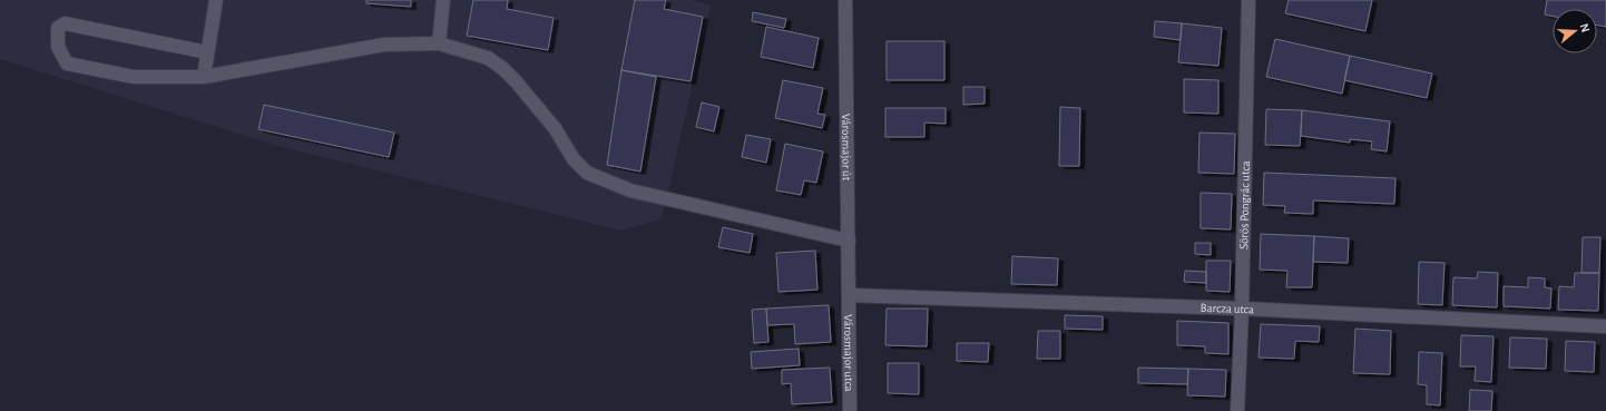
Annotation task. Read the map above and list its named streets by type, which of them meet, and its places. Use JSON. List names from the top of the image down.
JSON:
{
  "streets": {
    "street": [
      "Városmajor út",
      "Sörös Pongrác utca",
      "Barcza utca",
      "Városmajor utca"
    ]
  },
  "crossings": [
    ["Városmajor út", "Barcza utca"],
    ["Városmajor út", "Városmajor utca"],
    ["Sörös Pongrác utca", "Barcza utca"],
    ["Barcza utca", "Városmajor utca"]
  ],
  "north": "right"
}
